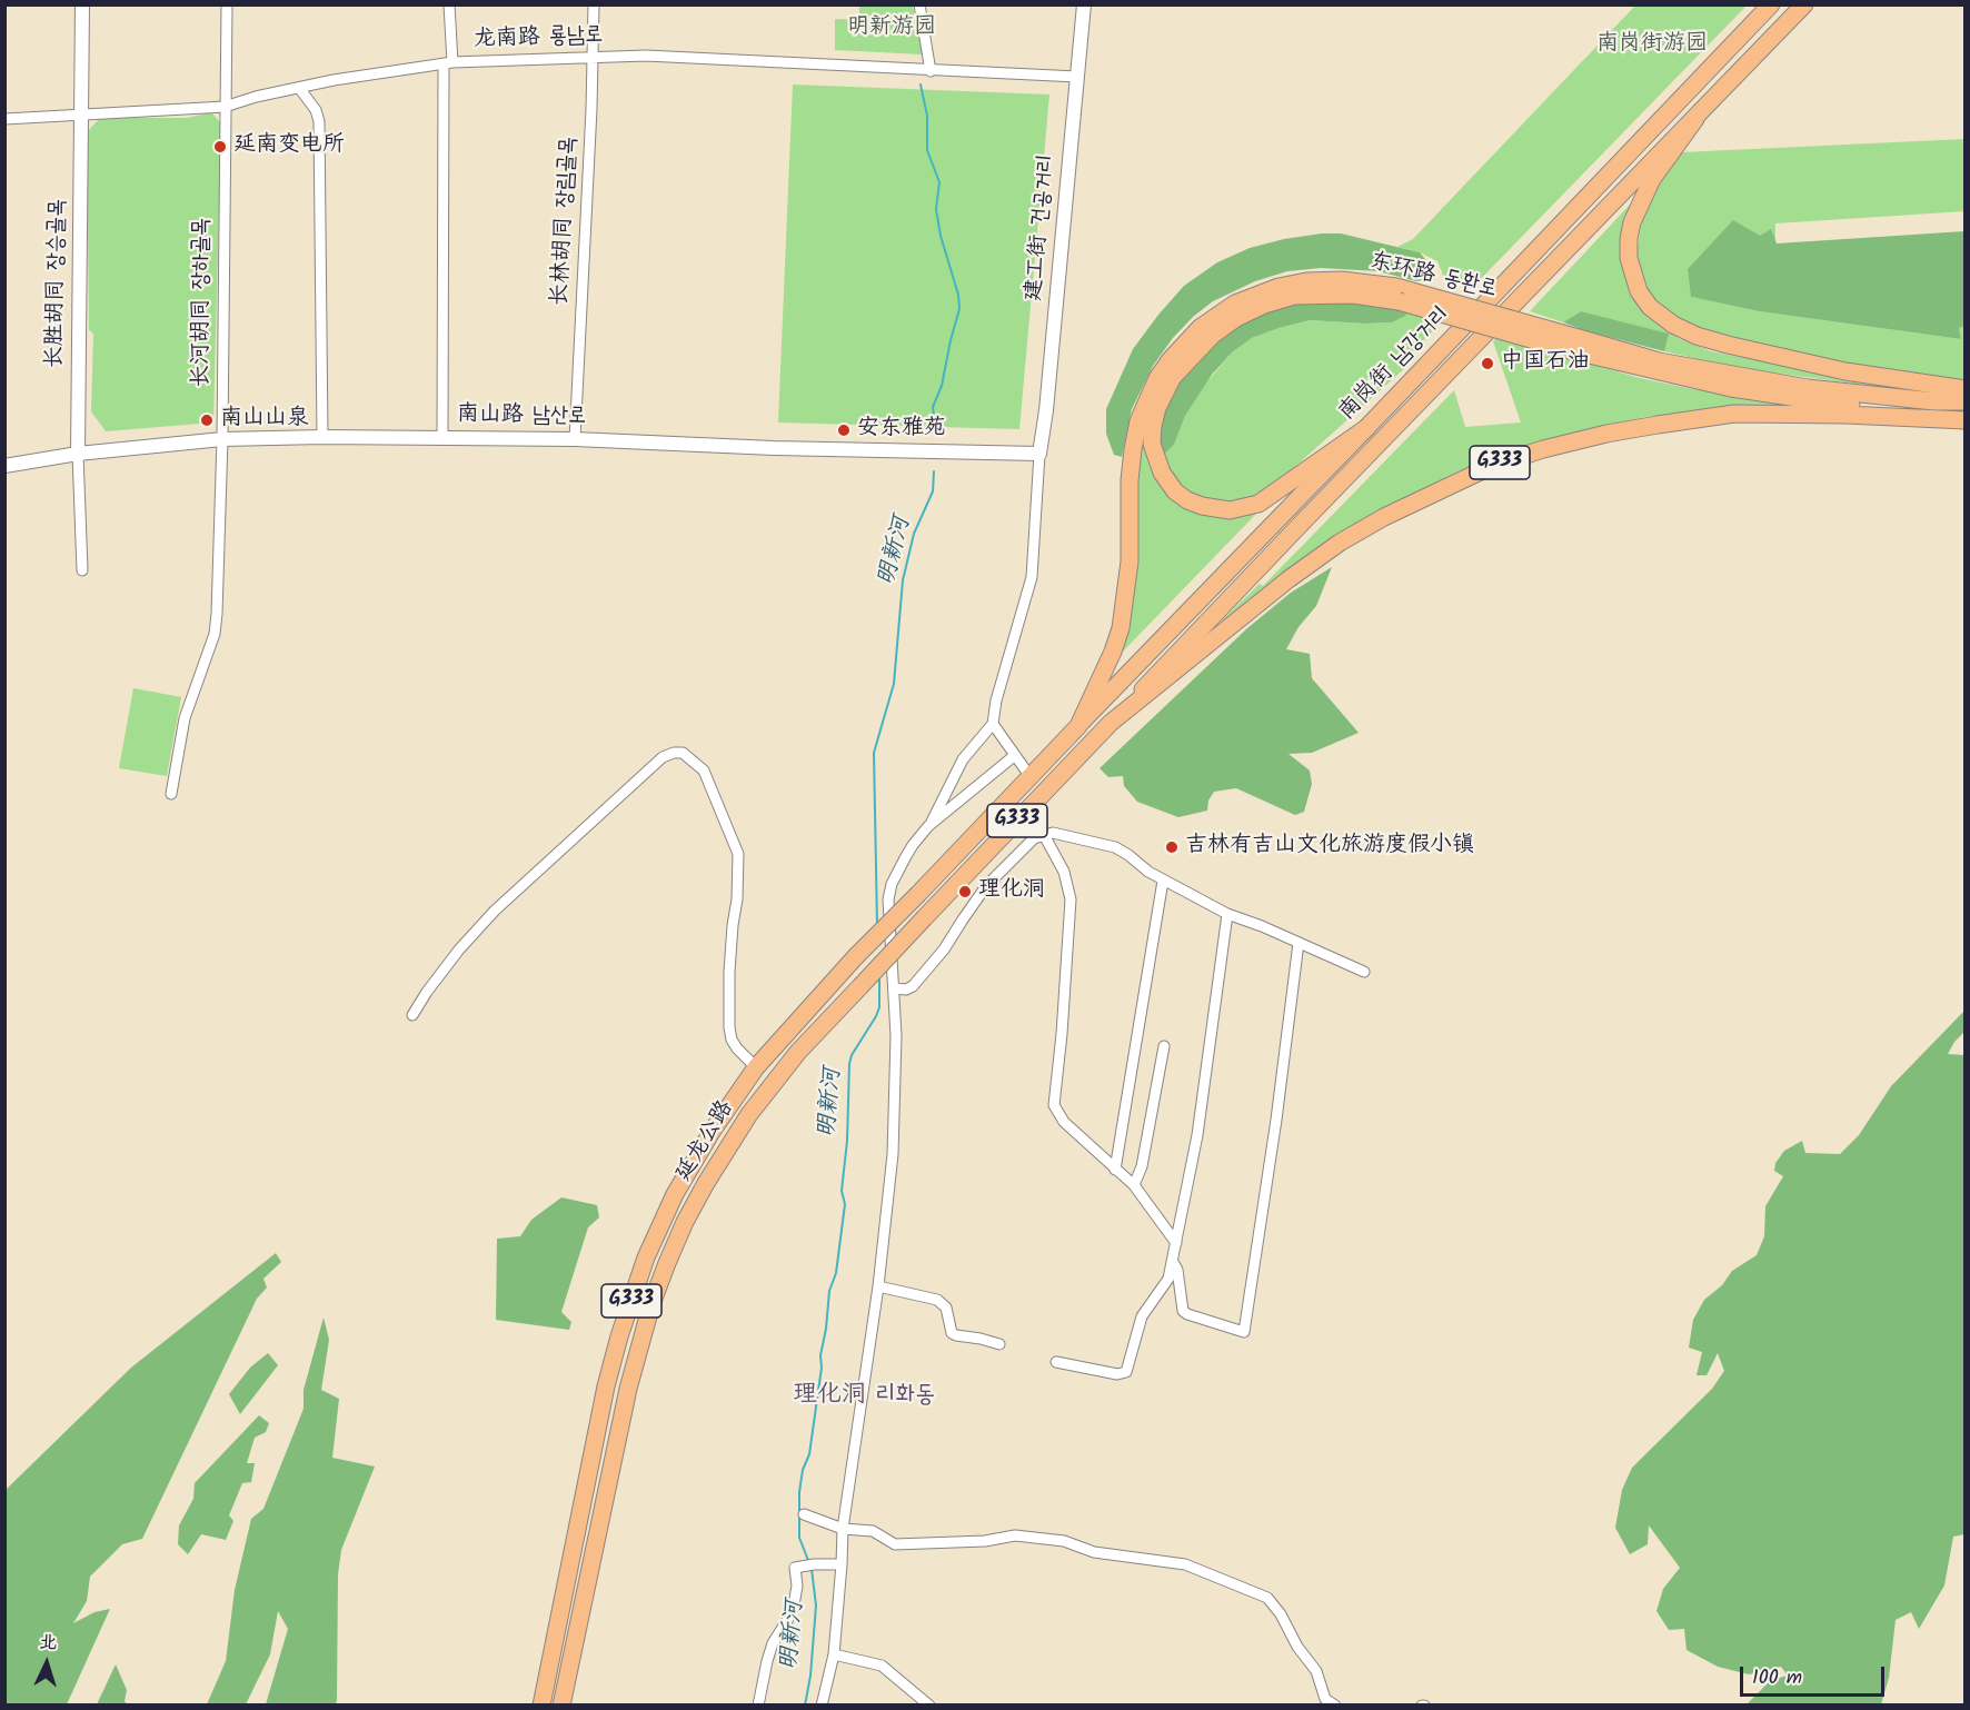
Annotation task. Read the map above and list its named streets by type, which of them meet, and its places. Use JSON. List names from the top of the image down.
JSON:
{
  "streets": {
    "main road": [
      "东环路 동환로",
      "南岗街 남강거리",
      "G333",
      "延龙公路"
    ],
    "street": [
      "龙南路 룡남로",
      "长林胡同 장림골목",
      "建工街 건공거리",
      "长胜胡同 장승골목",
      "长河胡同 장하골목",
      "南山路 남산로"
    ]
  },
  "crossings": [
    ["龙南路 룡남로", "长林胡同 장림골목"],
    ["龙南路 룡남로", "建工街 건공거리"],
    ["龙南路 룡남로", "长胜胡同 장승골목"],
    ["龙南路 룡남로", "长河胡同 장하골목"],
    ["长林胡同 장림골목", "南山路 남산로"],
    ["建工街 건공거리", "南山路 남산로"],
    ["东环路 동환로", "南岗街 남강거리"],
    ["东环路 동환로", "延龙公路"],
    ["长胜胡同 장승골목", "南山路 남산로"],
    ["长河胡同 장하골목", "南山路 남산로"],
    ["南岗街 남강거리", "G333"],
    ["南岗街 남강거리", "延龙公路"],
    ["G333", "延龙公路"]
  ],
  "districts": ["理化洞 리화동"],
  "water": ["明新河"],
  "parks": ["明新游园", "南岗街游园"],
  "places": [
    "延南变电所",
    "中国石油",
    "南山山泉",
    "安东雅苑",
    "吉林有吉山文化旅游度假小镇",
    "理化洞"
  ],
  "scale_bar": "100 m",
  "north": "top"
}
